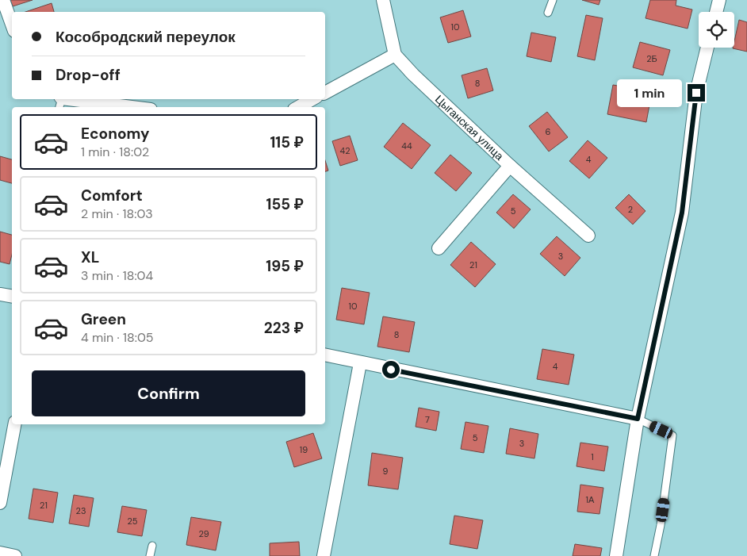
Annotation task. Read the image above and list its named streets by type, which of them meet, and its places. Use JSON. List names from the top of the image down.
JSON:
{
  "streets": {
    "street": ["Цыганская улица"]
  },
  "house_numbers": [
    "10",
    "2Б",
    "8",
    "6",
    "44",
    "42",
    "4",
    "2",
    "5",
    "3",
    "21",
    "10",
    "8",
    "4",
    "7",
    "5",
    "3",
    "19",
    "1",
    "9",
    "1А",
    "21",
    "23",
    "25",
    "29"
  ],
  "page": {
    "banner": ["Кособродский переулок", "Drop-off"],
    "bubble": "1 min",
    "list": [
      {
        "name": "Economy",
        "note": "1 min · 18:02",
        "value": "115 ₽"
      },
      {
        "name": "Comfort",
        "note": "2 min · 18:03",
        "value": "155 ₽"
      },
      {
        "name": "XL",
        "note": "3 min · 18:04",
        "value": "195 ₽"
      },
      {
        "name": "Green",
        "note": "4 min · 18:05",
        "value": "223 ₽"
      }
    ],
    "buttons": "Confirm"
  }
}
